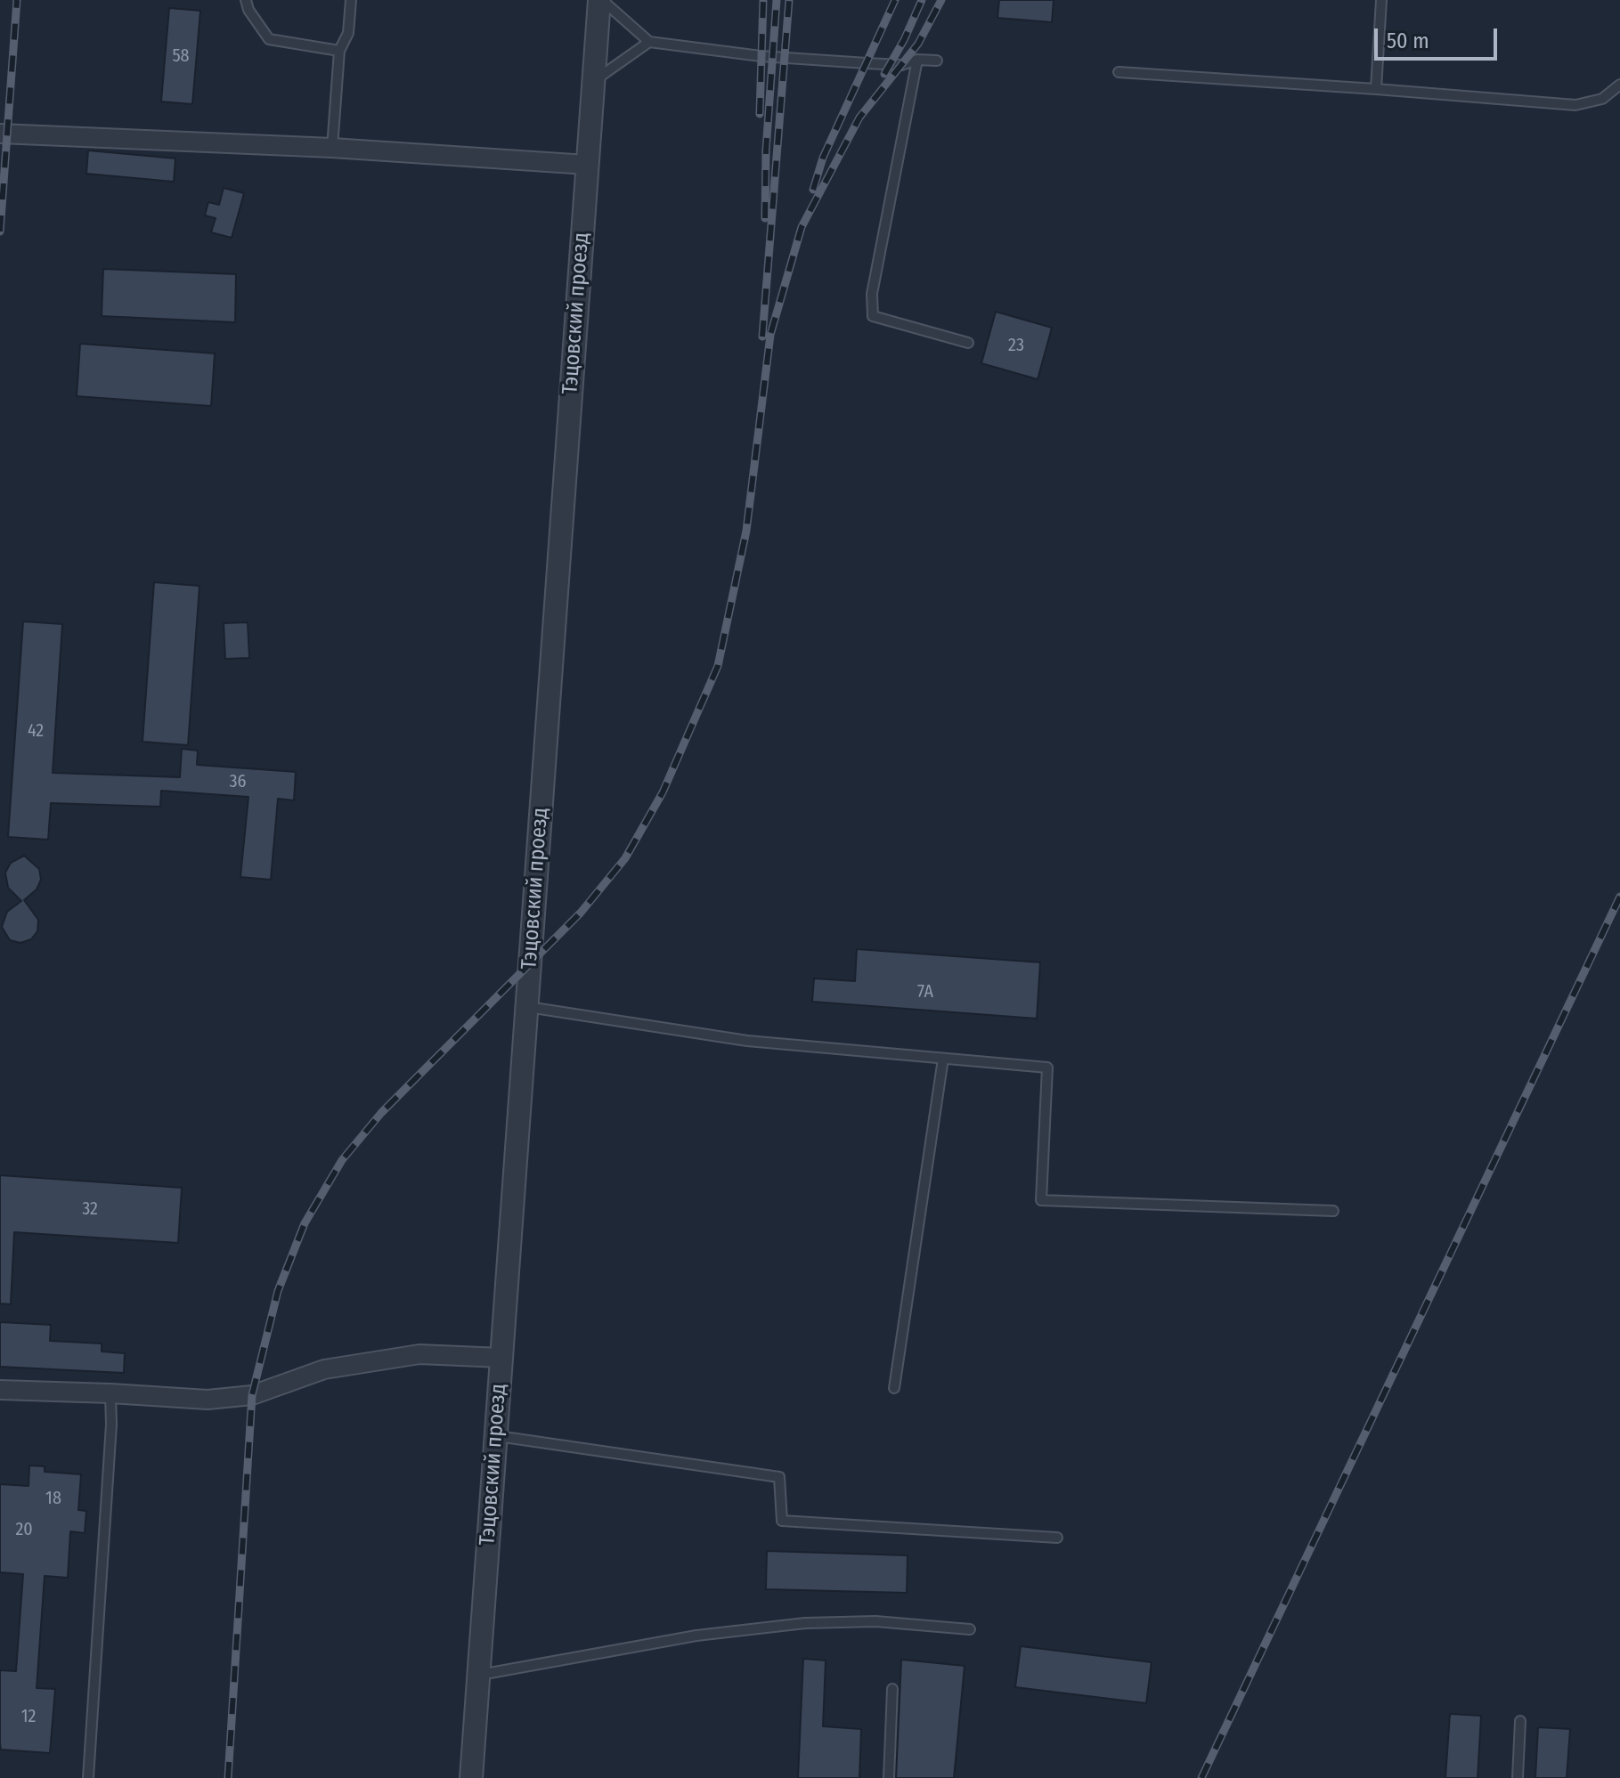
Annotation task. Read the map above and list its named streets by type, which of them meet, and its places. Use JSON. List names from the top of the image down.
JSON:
{
  "streets": {
    "street": ["Тэцовский проезд"]
  },
  "house_numbers": [
    "58",
    "23",
    "42",
    "36",
    "7А",
    "32",
    "18",
    "20",
    "12"
  ],
  "scale_bar": "50 m"
}
